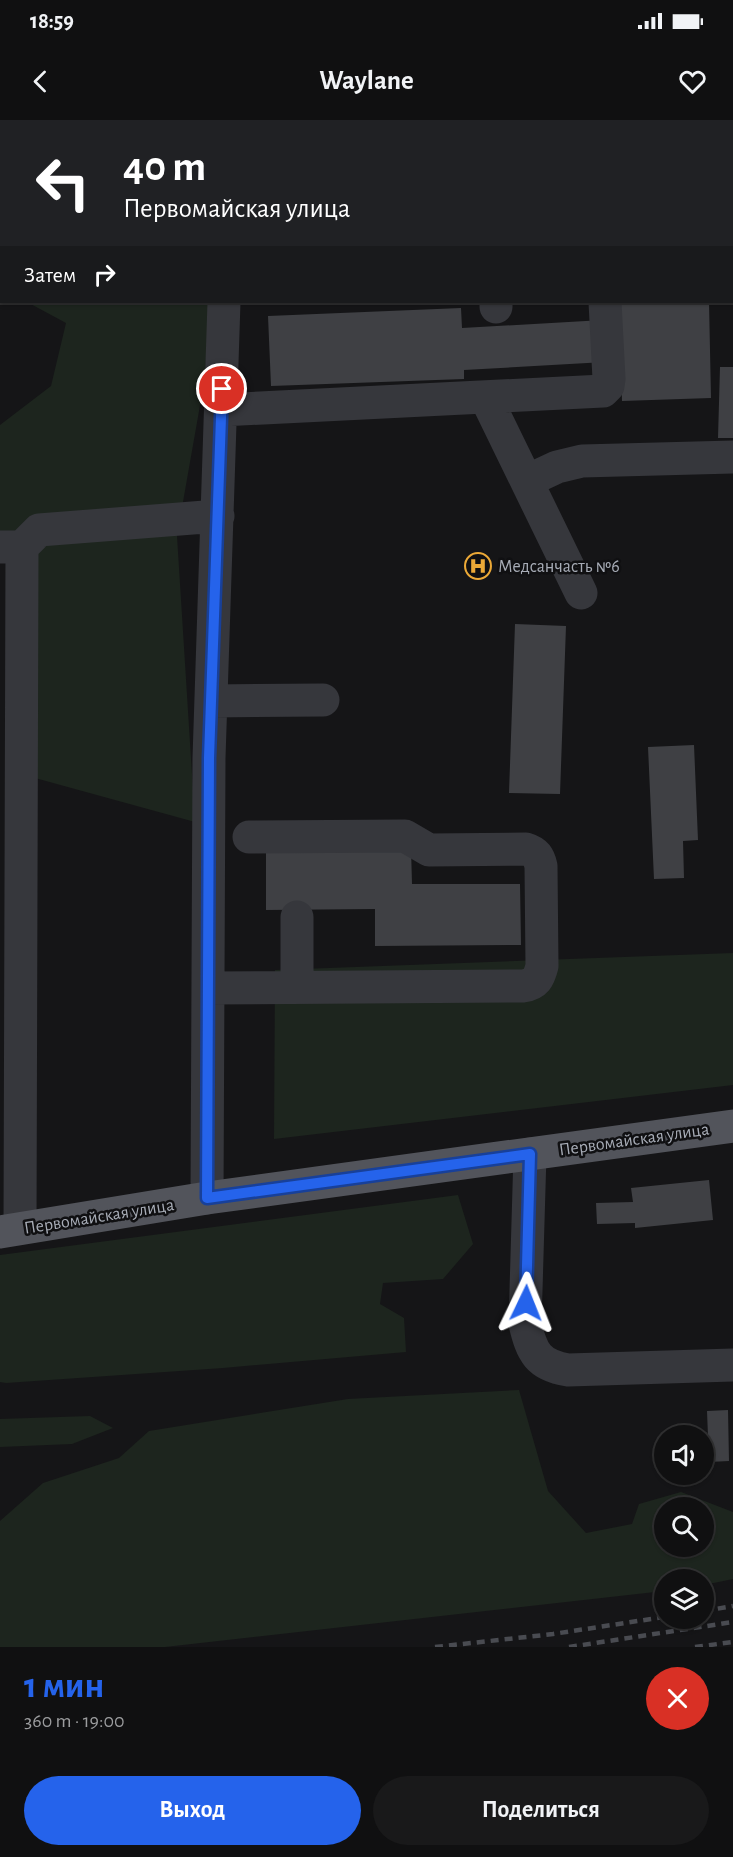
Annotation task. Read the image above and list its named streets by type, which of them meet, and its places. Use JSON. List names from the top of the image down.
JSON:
{
  "streets": {
    "main road": ["Первомайская улица"]
  },
  "places": {
    "hospital": ["Медсанчасть №6"]
  },
  "page": {
    "status": "18:59",
    "header": "Waylane",
    "turn": ["40 m", "Первомайская улица"],
    "then": "Затем",
    "heading": ["1 мин", "360 m · 19:00"],
    "buttons": ["Выход", "Поделиться"]
  }
}
